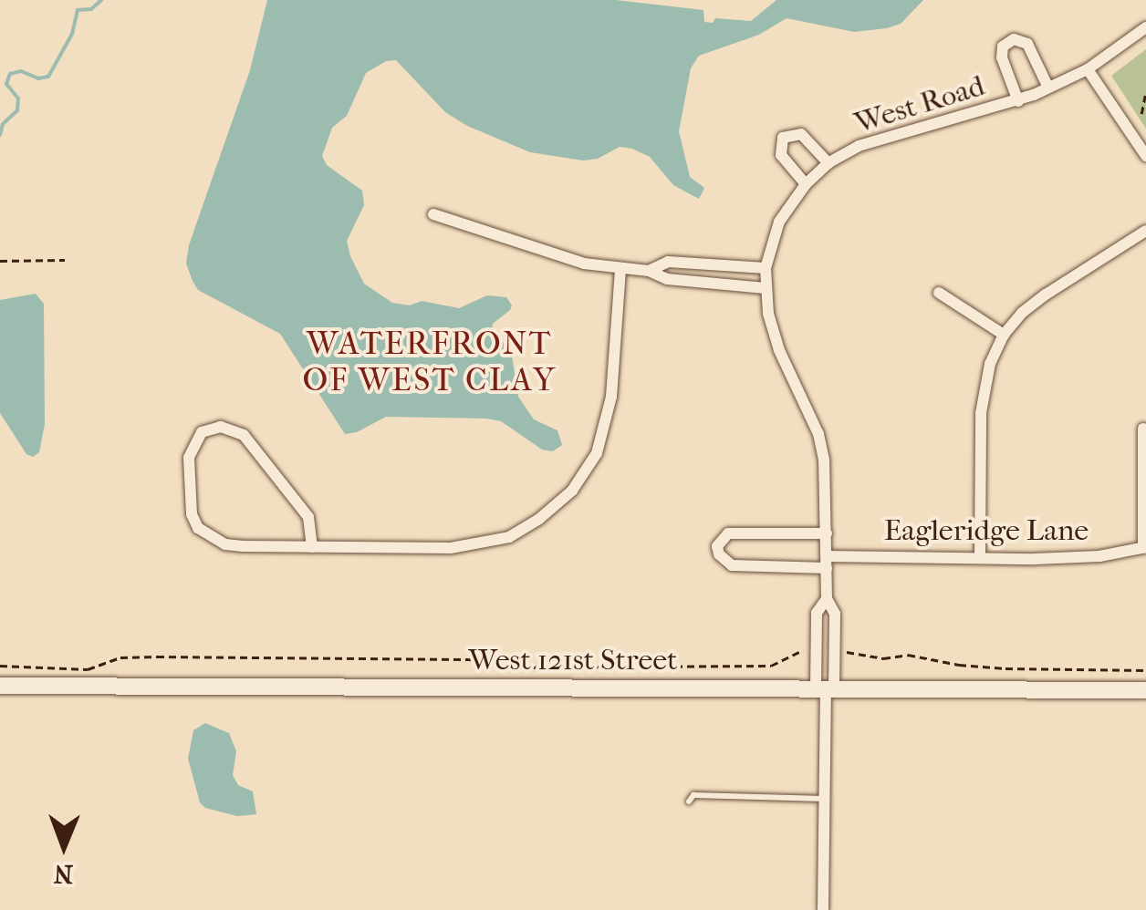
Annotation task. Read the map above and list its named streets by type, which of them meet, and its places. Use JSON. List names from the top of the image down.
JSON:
{
  "streets": {
    "street": ["West Road", "Eagleridge Lane", "West 121st Street"]
  },
  "crossings": [
    ["West Road", "Eagleridge Lane"],
    ["West Road", "West 121st Street"]
  ],
  "districts": ["WATERFRONT OF WEST CLAY"],
  "north": "bottom"
}
